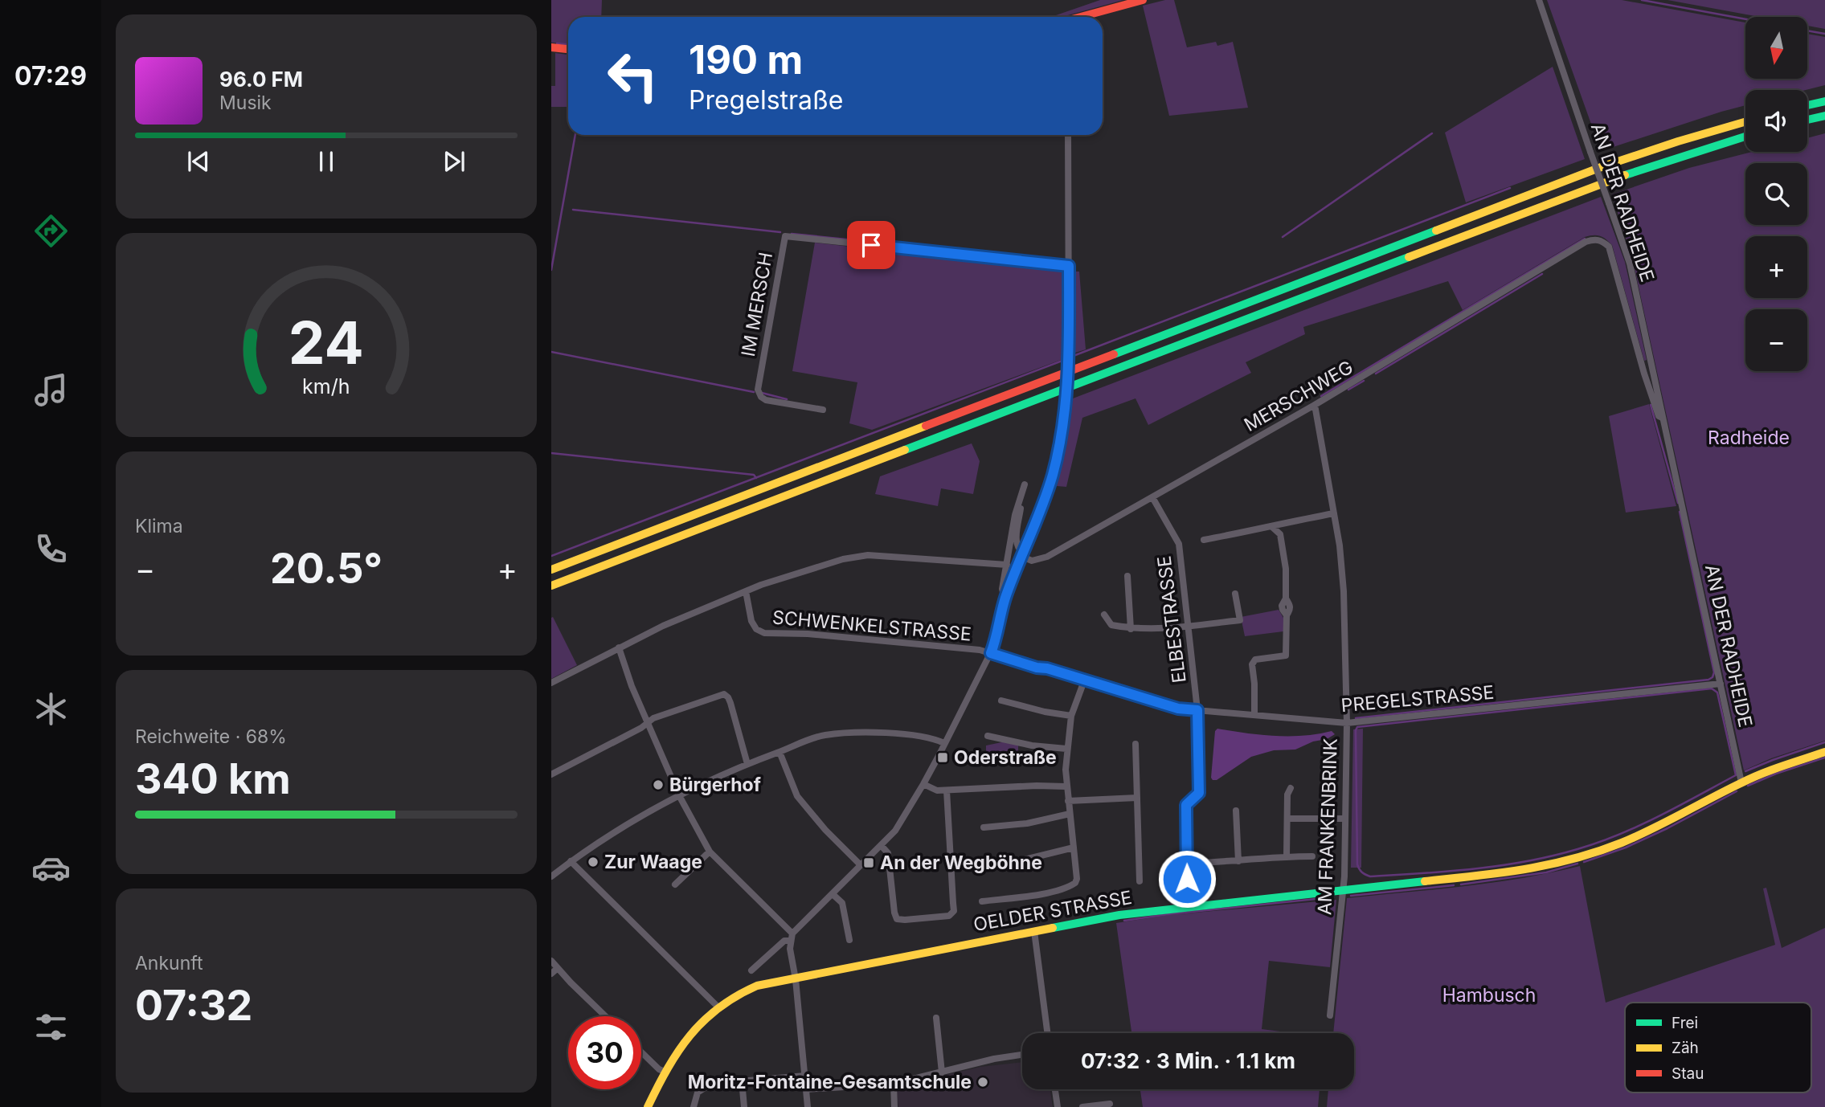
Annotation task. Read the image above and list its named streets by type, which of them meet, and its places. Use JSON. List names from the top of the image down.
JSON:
{
  "streets": {
    "main road": ["OELDER STRASSE"],
    "street": [
      "AN DER RADHEIDE",
      "IM MERSCH",
      "MERSCHWEG",
      "ELBESTRASSE",
      "SCHWENKELSTRASSE",
      "PREGELSTRASSE",
      "AM FRANKENBRINK"
    ]
  },
  "crossings": [
    ["AN DER RADHEIDE", "MERSCHWEG"],
    ["AN DER RADHEIDE", "PREGELSTRASSE"],
    ["AN DER RADHEIDE", "OELDER STRASSE"],
    ["MERSCHWEG", "ELBESTRASSE"],
    ["MERSCHWEG", "AM FRANKENBRINK"],
    ["ELBESTRASSE", "PREGELSTRASSE"],
    ["SCHWENKELSTRASSE", "PREGELSTRASSE"],
    ["PREGELSTRASSE", "AM FRANKENBRINK"],
    ["AM FRANKENBRINK", "OELDER STRASSE"]
  ],
  "parks": ["Radheide", "Hambusch"],
  "places": {
    "transit": ["Oderstraße", "An der Wegböhne"],
    "other": ["Bürgerhof", "Zur Waage", "Moritz-Fontaine-Gesamtschule"]
  },
  "legend": ["Frei", "Zäh", "Stau"],
  "north": "bottom",
  "page": {
    "tabs": "07:29",
    "map_buttons": ["+", "−"],
    "turn": ["190 m", "Pregelstraße"],
    "song": ["96.0 FM", "Musik"],
    "tile": [
      "Klima",
      ["Reichweite · 68%", "340 km"],
      ["Ankunft", "07:32"]
    ],
    "heat": ["−", "20.5°", "+"],
    "limit": "30",
    "trip": "07:32 · 3 Min. · 1.1 km",
    "gauge": ["24", "km/h"]
  }
}
